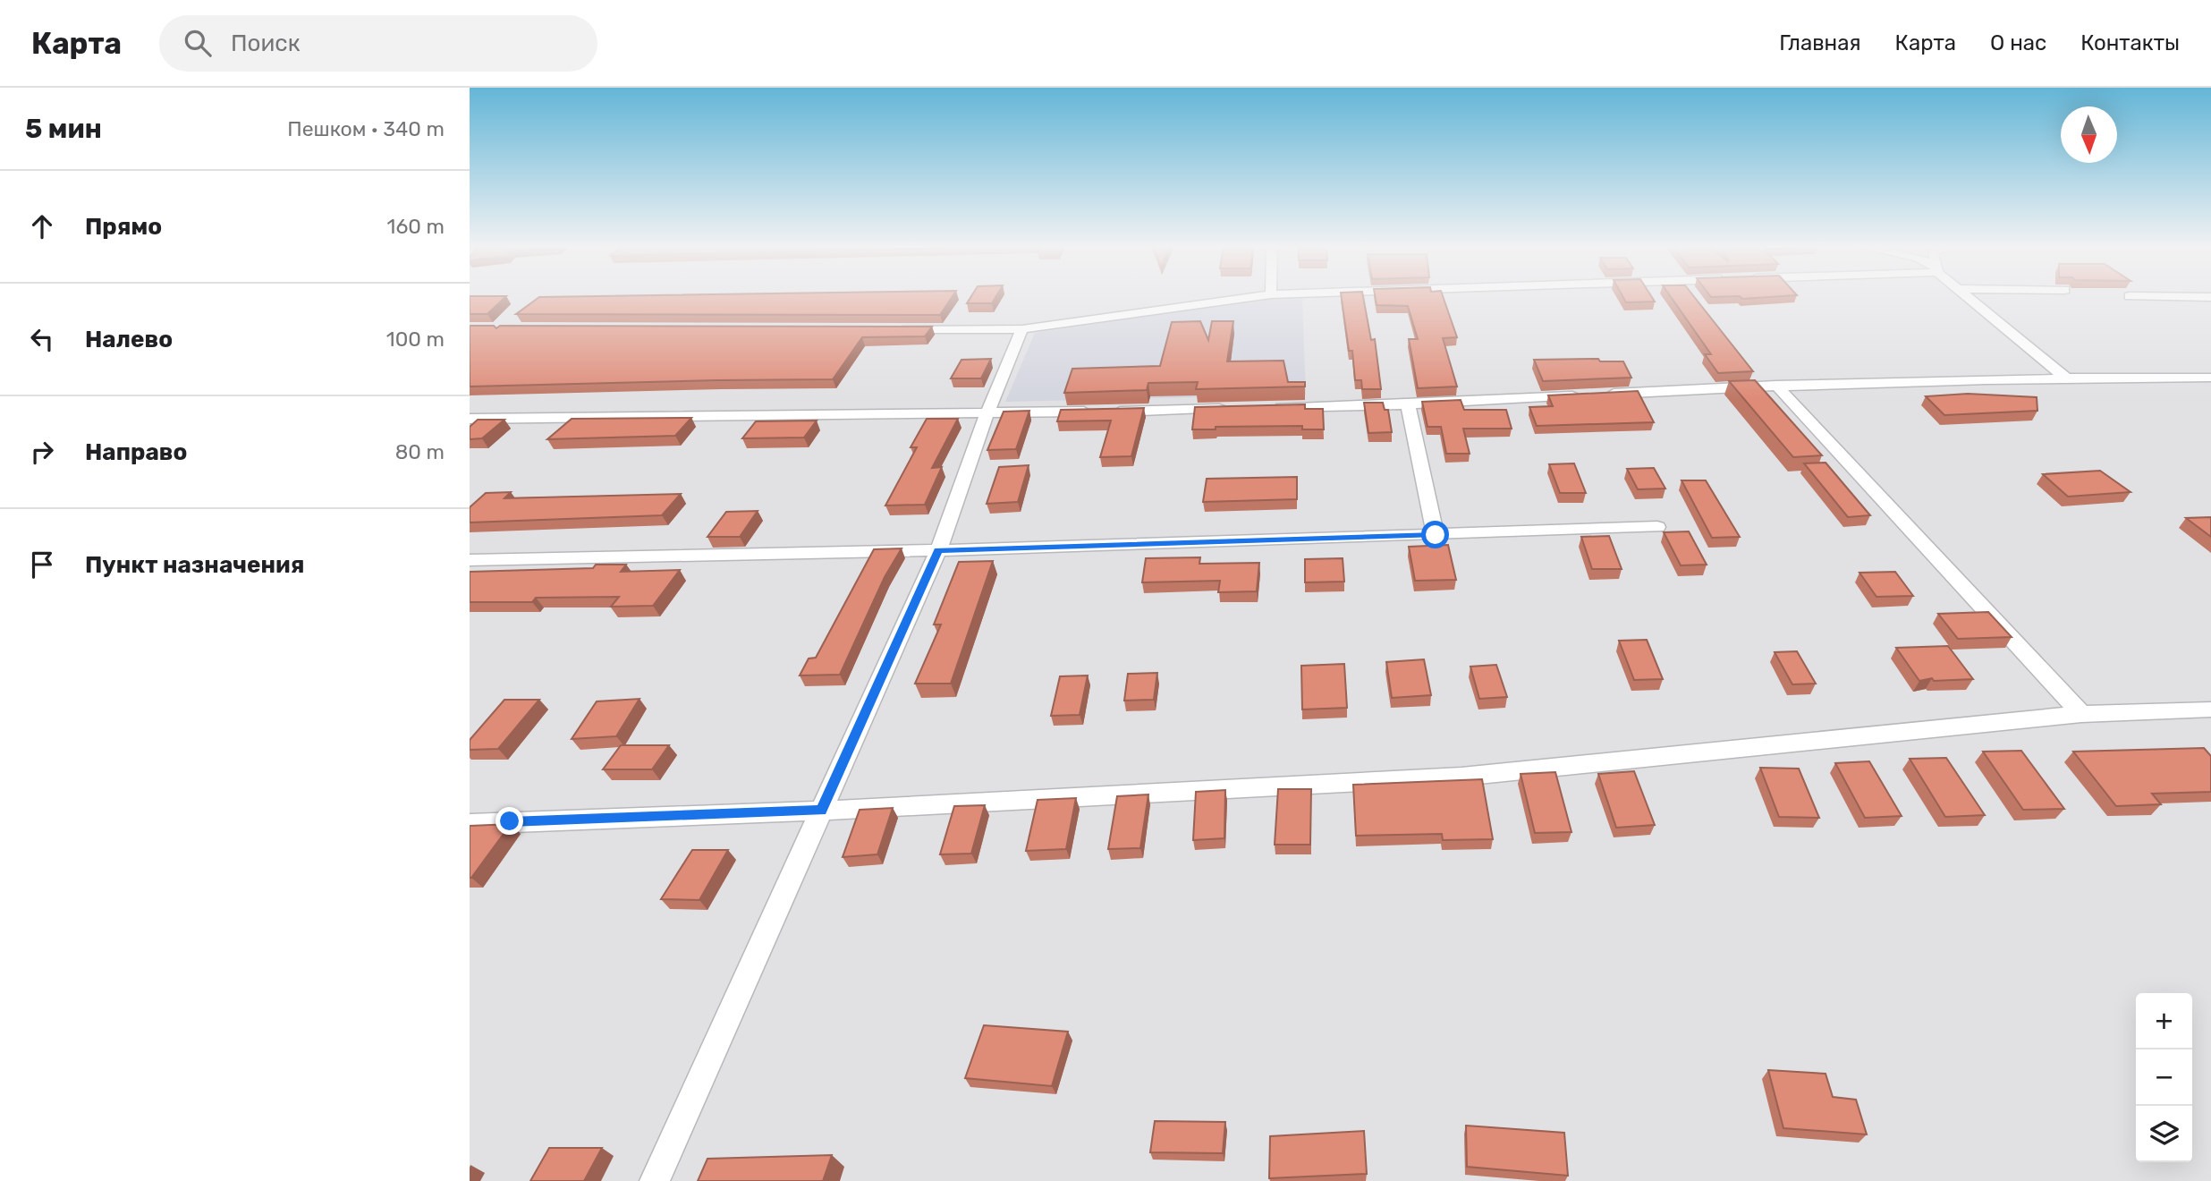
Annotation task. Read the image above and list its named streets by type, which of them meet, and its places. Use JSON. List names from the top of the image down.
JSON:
{
  "north": "bottom",
  "page": {
    "header": "Карта",
    "search": "Поиск",
    "nav": [
      "Главная",
      "Карта",
      "О нас",
      "Контакты"
    ],
    "heading": ["5 мин", "Пешком · 340 m"],
    "list": [
      ["Прямо", "160 m"],
      ["Налево", "100 m"],
      ["Направо", "80 m"],
      "Пункт назначения"
    ],
    "map_buttons": ["+", "−"]
  }
}
